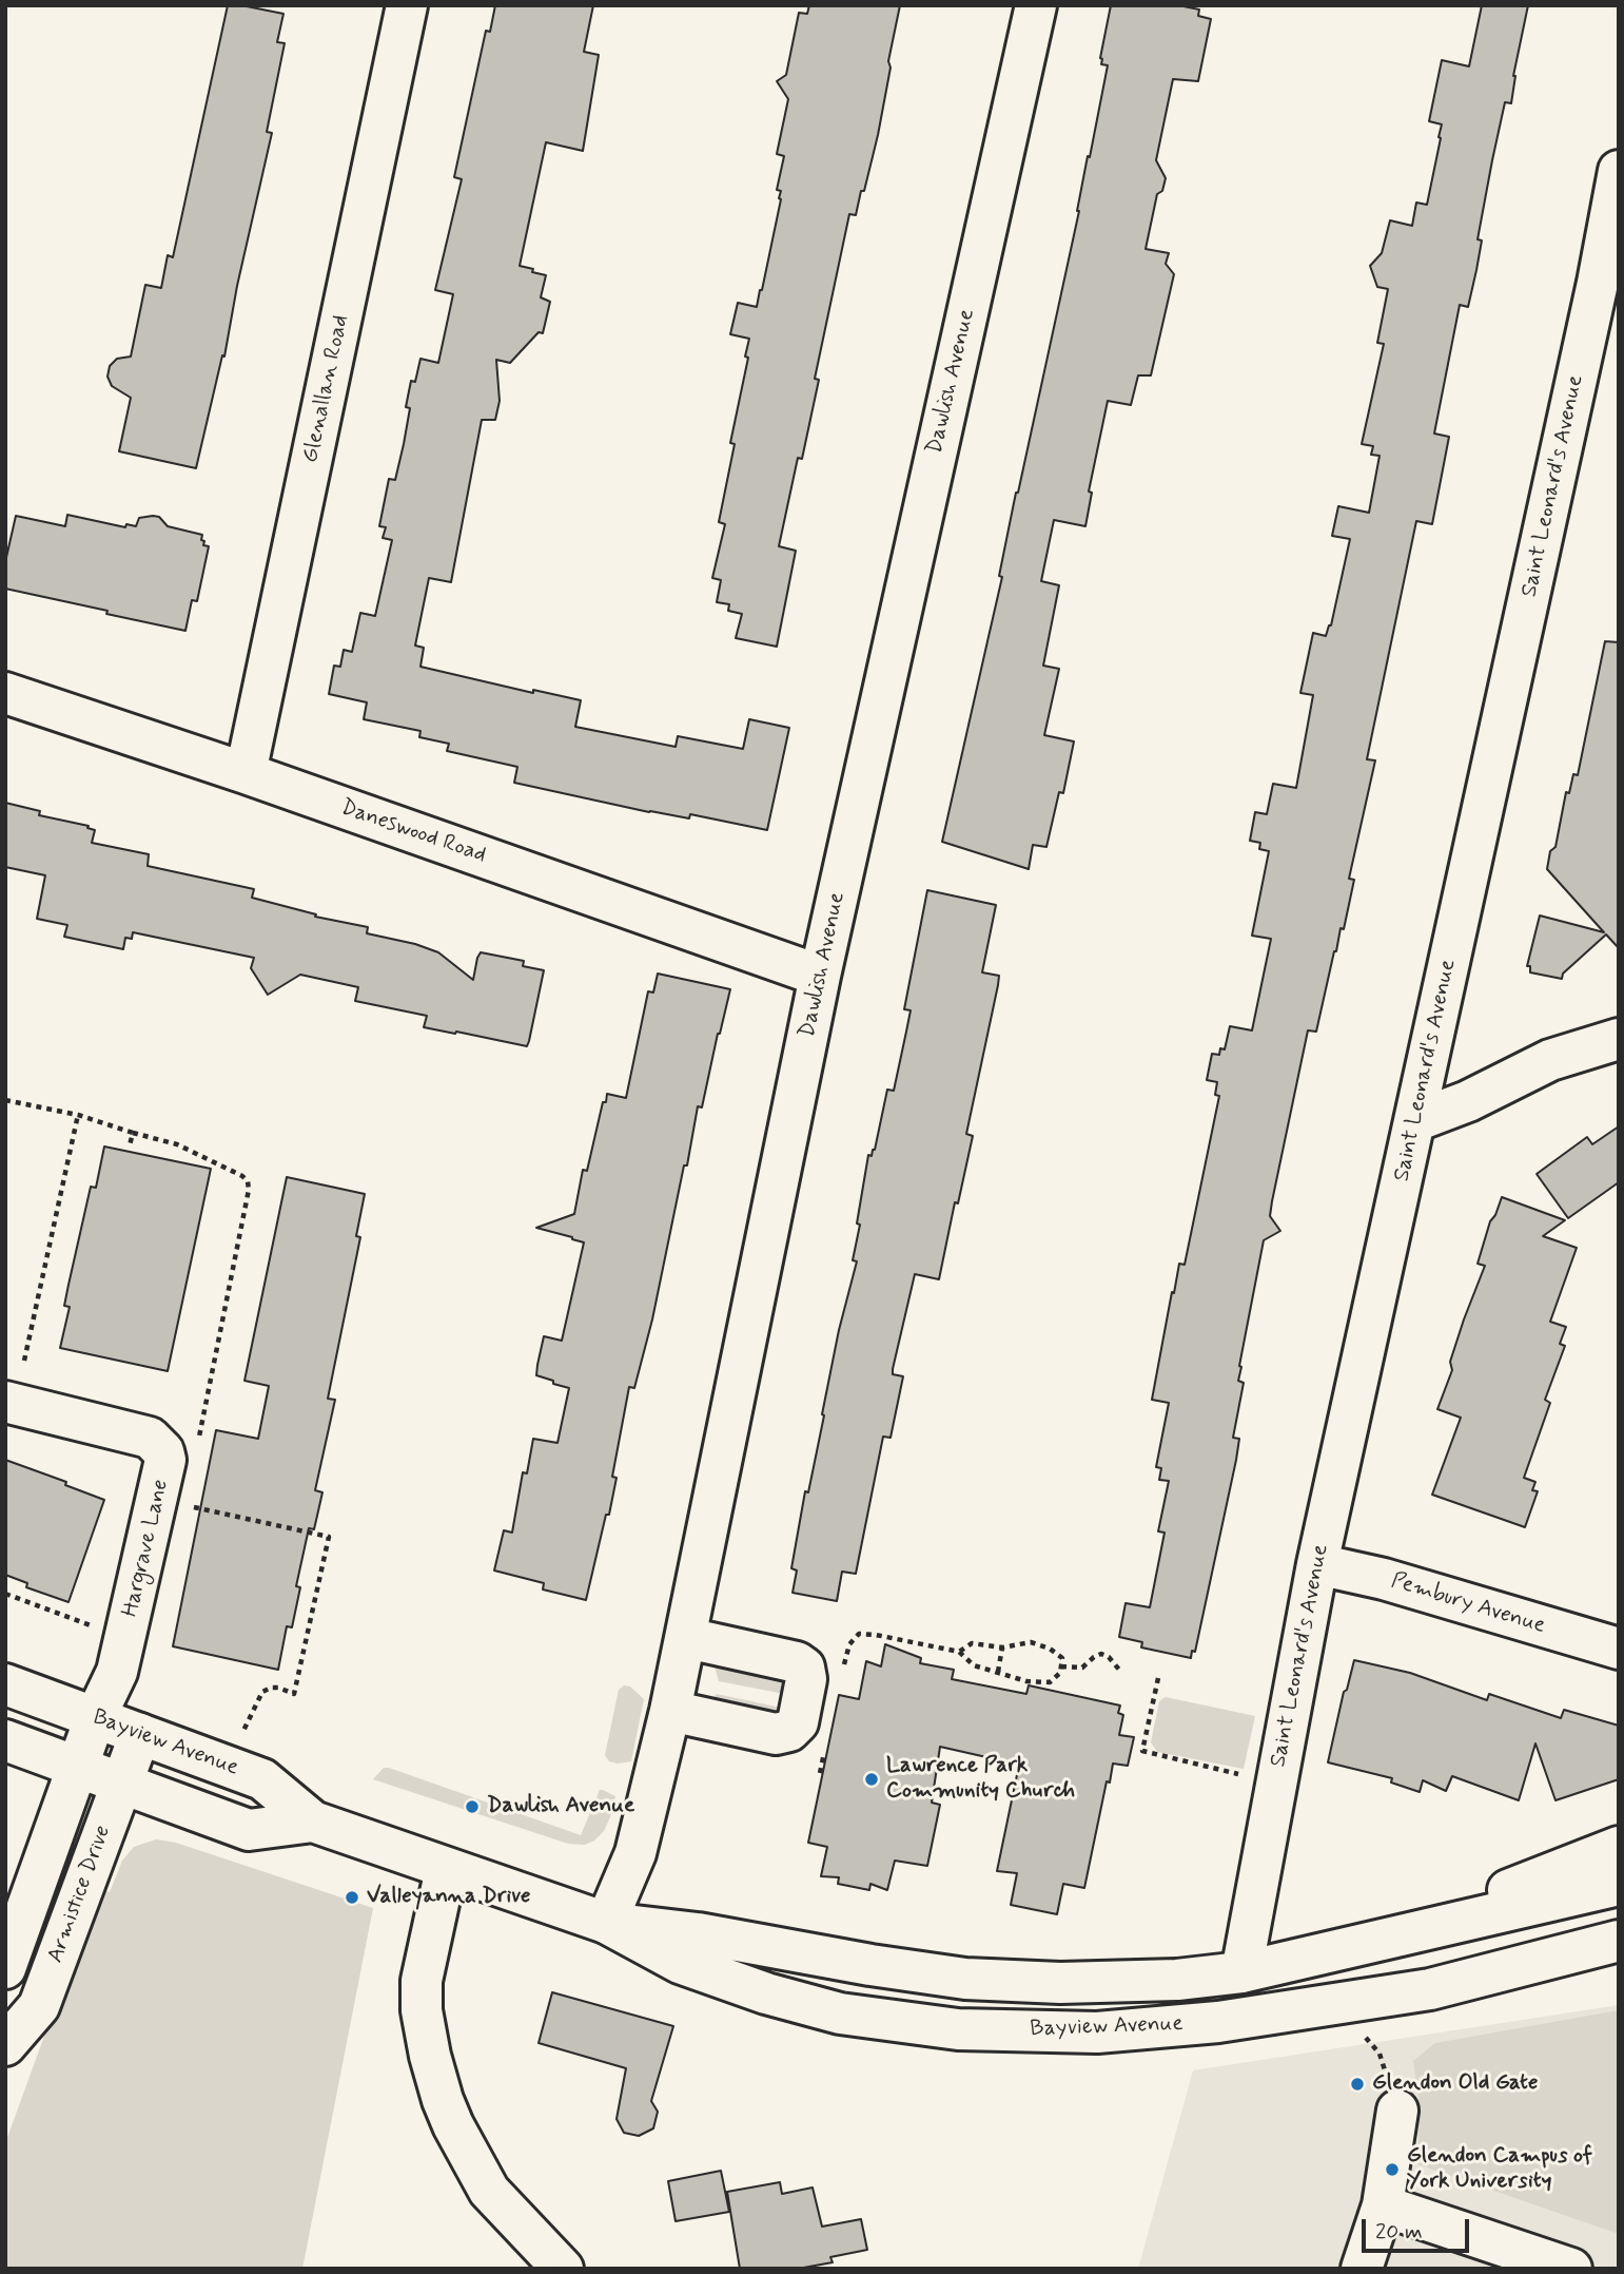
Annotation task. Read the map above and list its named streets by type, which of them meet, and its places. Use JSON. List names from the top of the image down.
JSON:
{
  "streets": {
    "street": [
      "Dawlish Avenue",
      "Glenallan Road",
      "Saint Leonard's Avenue",
      "Daneswood Road",
      "Hargrave Lane",
      "Pembury Avenue",
      "Bayview Avenue",
      "Armistice Drive"
    ]
  },
  "crossings": [
    ["Dawlish Avenue", "Daneswood Road"],
    ["Dawlish Avenue", "Bayview Avenue"],
    ["Glenallan Road", "Daneswood Road"],
    ["Saint Leonard's Avenue", "Pembury Avenue"],
    ["Saint Leonard's Avenue", "Bayview Avenue"],
    ["Hargrave Lane", "Bayview Avenue"],
    ["Hargrave Lane", "Armistice Drive"],
    ["Bayview Avenue", "Armistice Drive"]
  ],
  "places": [
    "Lawrence Park Community Church",
    "Dawlish Avenue",
    "Valleyanna Drive",
    "Glendon Old Gate",
    "Glendon Campus of York University"
  ],
  "scale_bar": "20 m"
}
